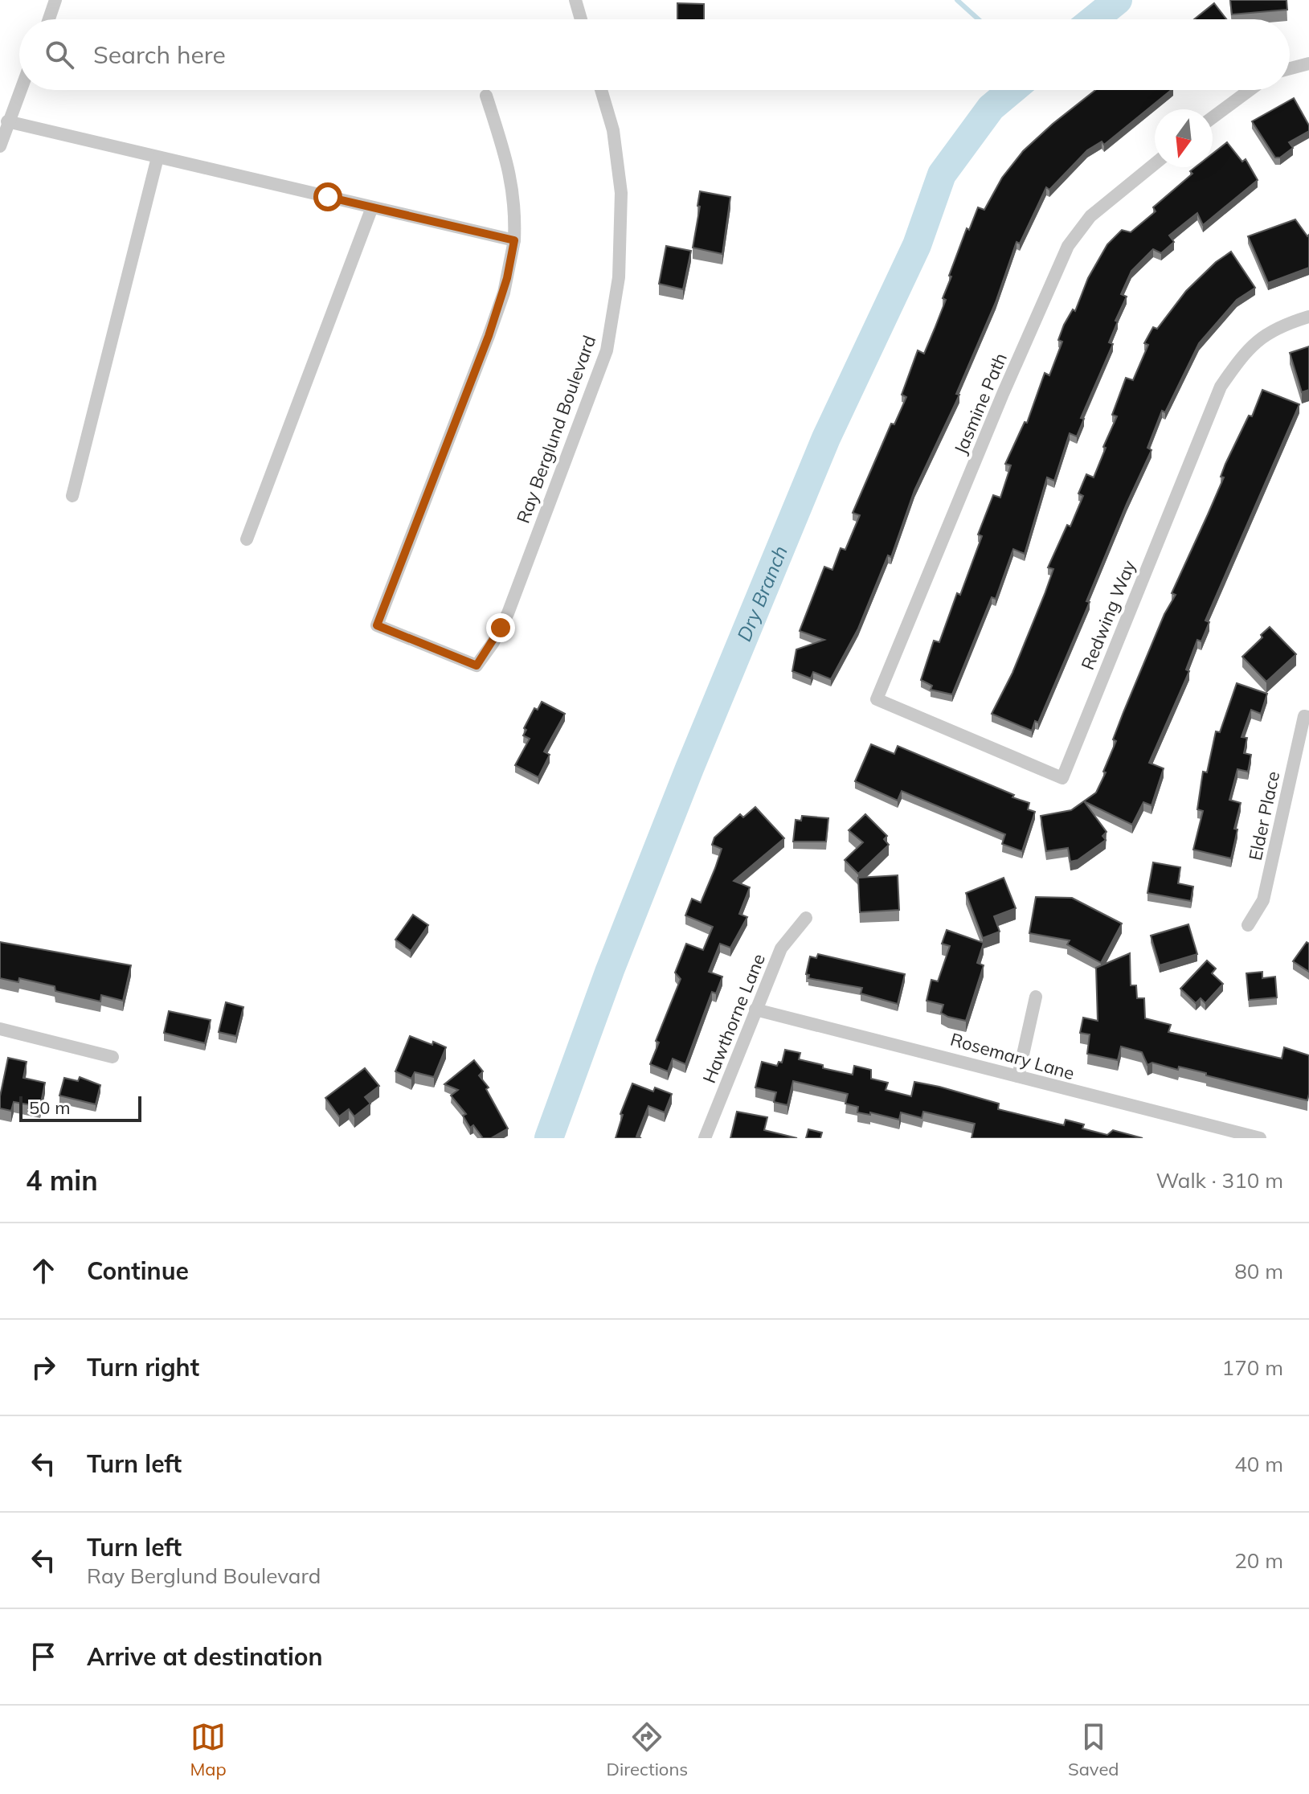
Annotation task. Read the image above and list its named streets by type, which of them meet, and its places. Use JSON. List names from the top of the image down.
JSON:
{
  "streets": {
    "street": [
      "Jasmine Path",
      "Ray Berglund Boulevard",
      "Redwing Way",
      "Elder Place",
      "Hawthorne Lane",
      "Rosemary Lane"
    ]
  },
  "crossings": [
    ["Jasmine Path", "Redwing Way"],
    ["Hawthorne Lane", "Rosemary Lane"]
  ],
  "water": ["Dry Branch"],
  "scale_bar": "50 m",
  "north": "bottom",
  "page": {
    "search": "Search here",
    "scale": "50 m",
    "heading": ["4 min", "Walk · 310 m"],
    "list": [
      ["Continue", "80 m"],
      ["Turn right", "170 m"],
      ["Turn left", "40 m"],
      ["Turn left", "Ray Berglund Boulevard", "20 m"],
      "Arrive at destination"
    ],
    "nav": ["Map", "Directions", "Saved"]
  }
}
